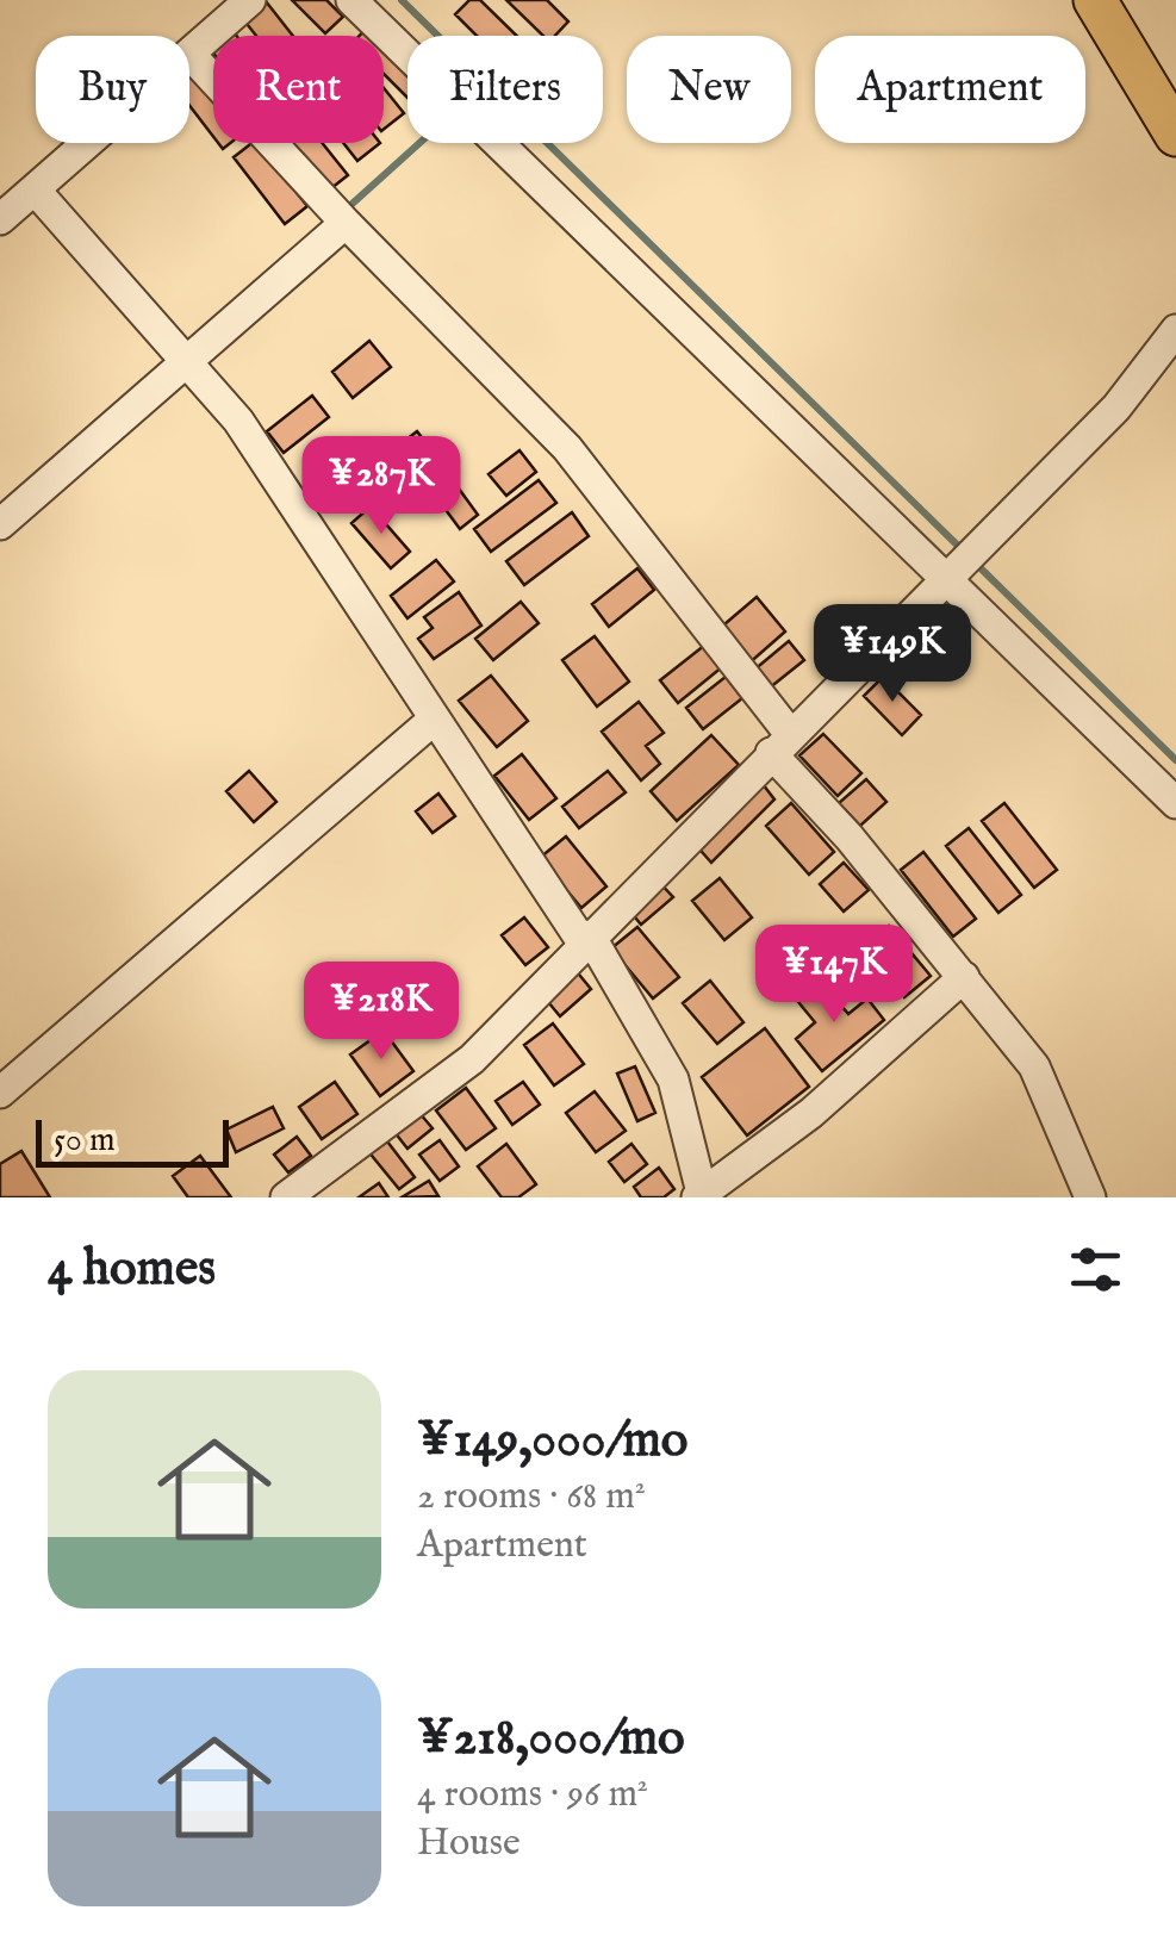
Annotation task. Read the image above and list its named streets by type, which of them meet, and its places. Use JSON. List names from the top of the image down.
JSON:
{
  "scale_bar": "50 m",
  "page": {
    "chip": [
      "Buy",
      "Rent",
      "Filters",
      "New",
      "Apartment"
    ],
    "price": [
      "¥287K",
      "¥149K",
      "¥147K",
      "¥218K"
    ],
    "scale": "50 m",
    "heading": "4 homes",
    "list": [
      {
        "name": "¥149,000/mo",
        "note": "2 rooms · 68 m² · Apartment"
      },
      {
        "name": "¥218,000/mo",
        "note": "4 rooms · 96 m² · House"
      }
    ]
  }
}
